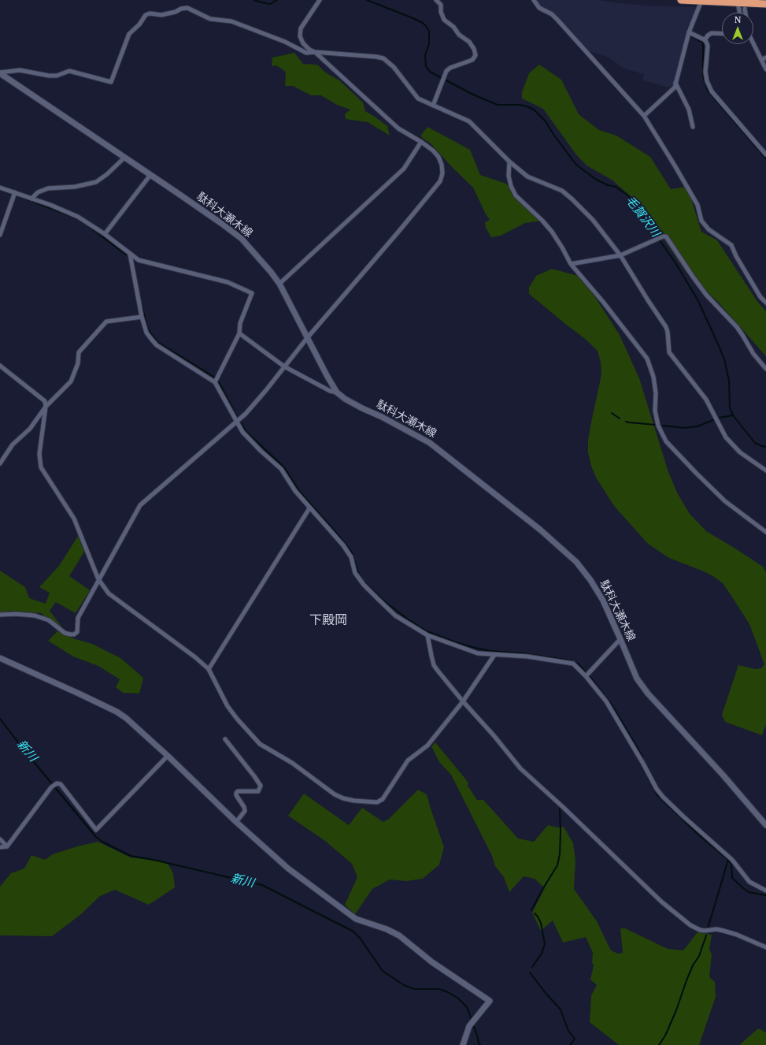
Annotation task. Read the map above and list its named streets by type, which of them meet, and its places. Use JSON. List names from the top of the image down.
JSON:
{
  "streets": {
    "main road": ["駄科大瀬木線"]
  },
  "districts": ["下殿岡"],
  "water": ["毛賀沢川", "新川"],
  "north": "top"
}
